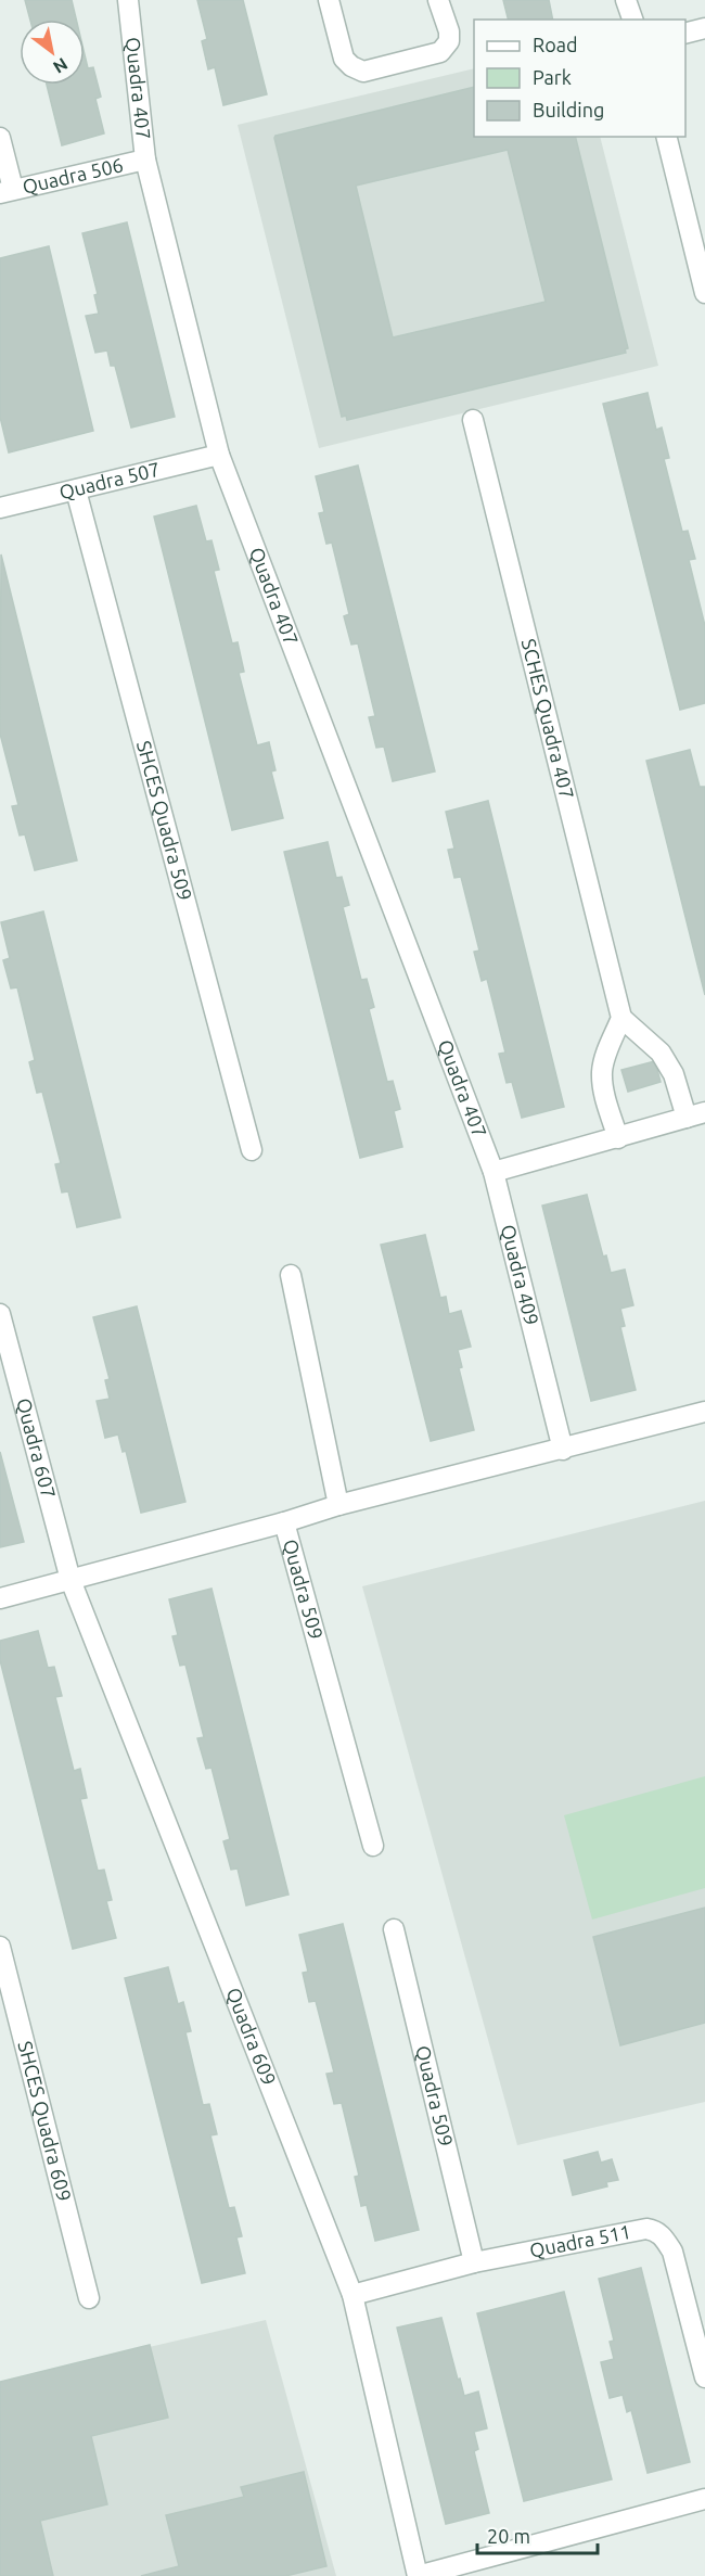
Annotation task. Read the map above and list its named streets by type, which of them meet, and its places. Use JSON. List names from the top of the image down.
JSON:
{
  "streets": {
    "street": [
      "Quadra 407",
      "Quadra 506",
      "Quadra 507",
      "SCHES Quadra 407",
      "SHCES Quadra 509",
      "Quadra 409",
      "Quadra 607",
      "Quadra 509",
      "Quadra 609",
      "SHCES Quadra 609",
      "Quadra 511"
    ]
  },
  "crossings": [
    ["Quadra 407", "Quadra 506"],
    ["Quadra 407", "Quadra 507"],
    ["Quadra 407", "Quadra 409"],
    ["Quadra 507", "SHCES Quadra 509"],
    ["Quadra 409", "Quadra 509"],
    ["Quadra 607", "Quadra 509"],
    ["Quadra 607", "Quadra 609"],
    ["Quadra 509", "Quadra 609"],
    ["Quadra 509", "Quadra 511"],
    ["Quadra 609", "Quadra 511"]
  ],
  "legend": ["Road", "Park", "Building"],
  "scale_bar": "20 m",
  "north": "bottom right"
}
